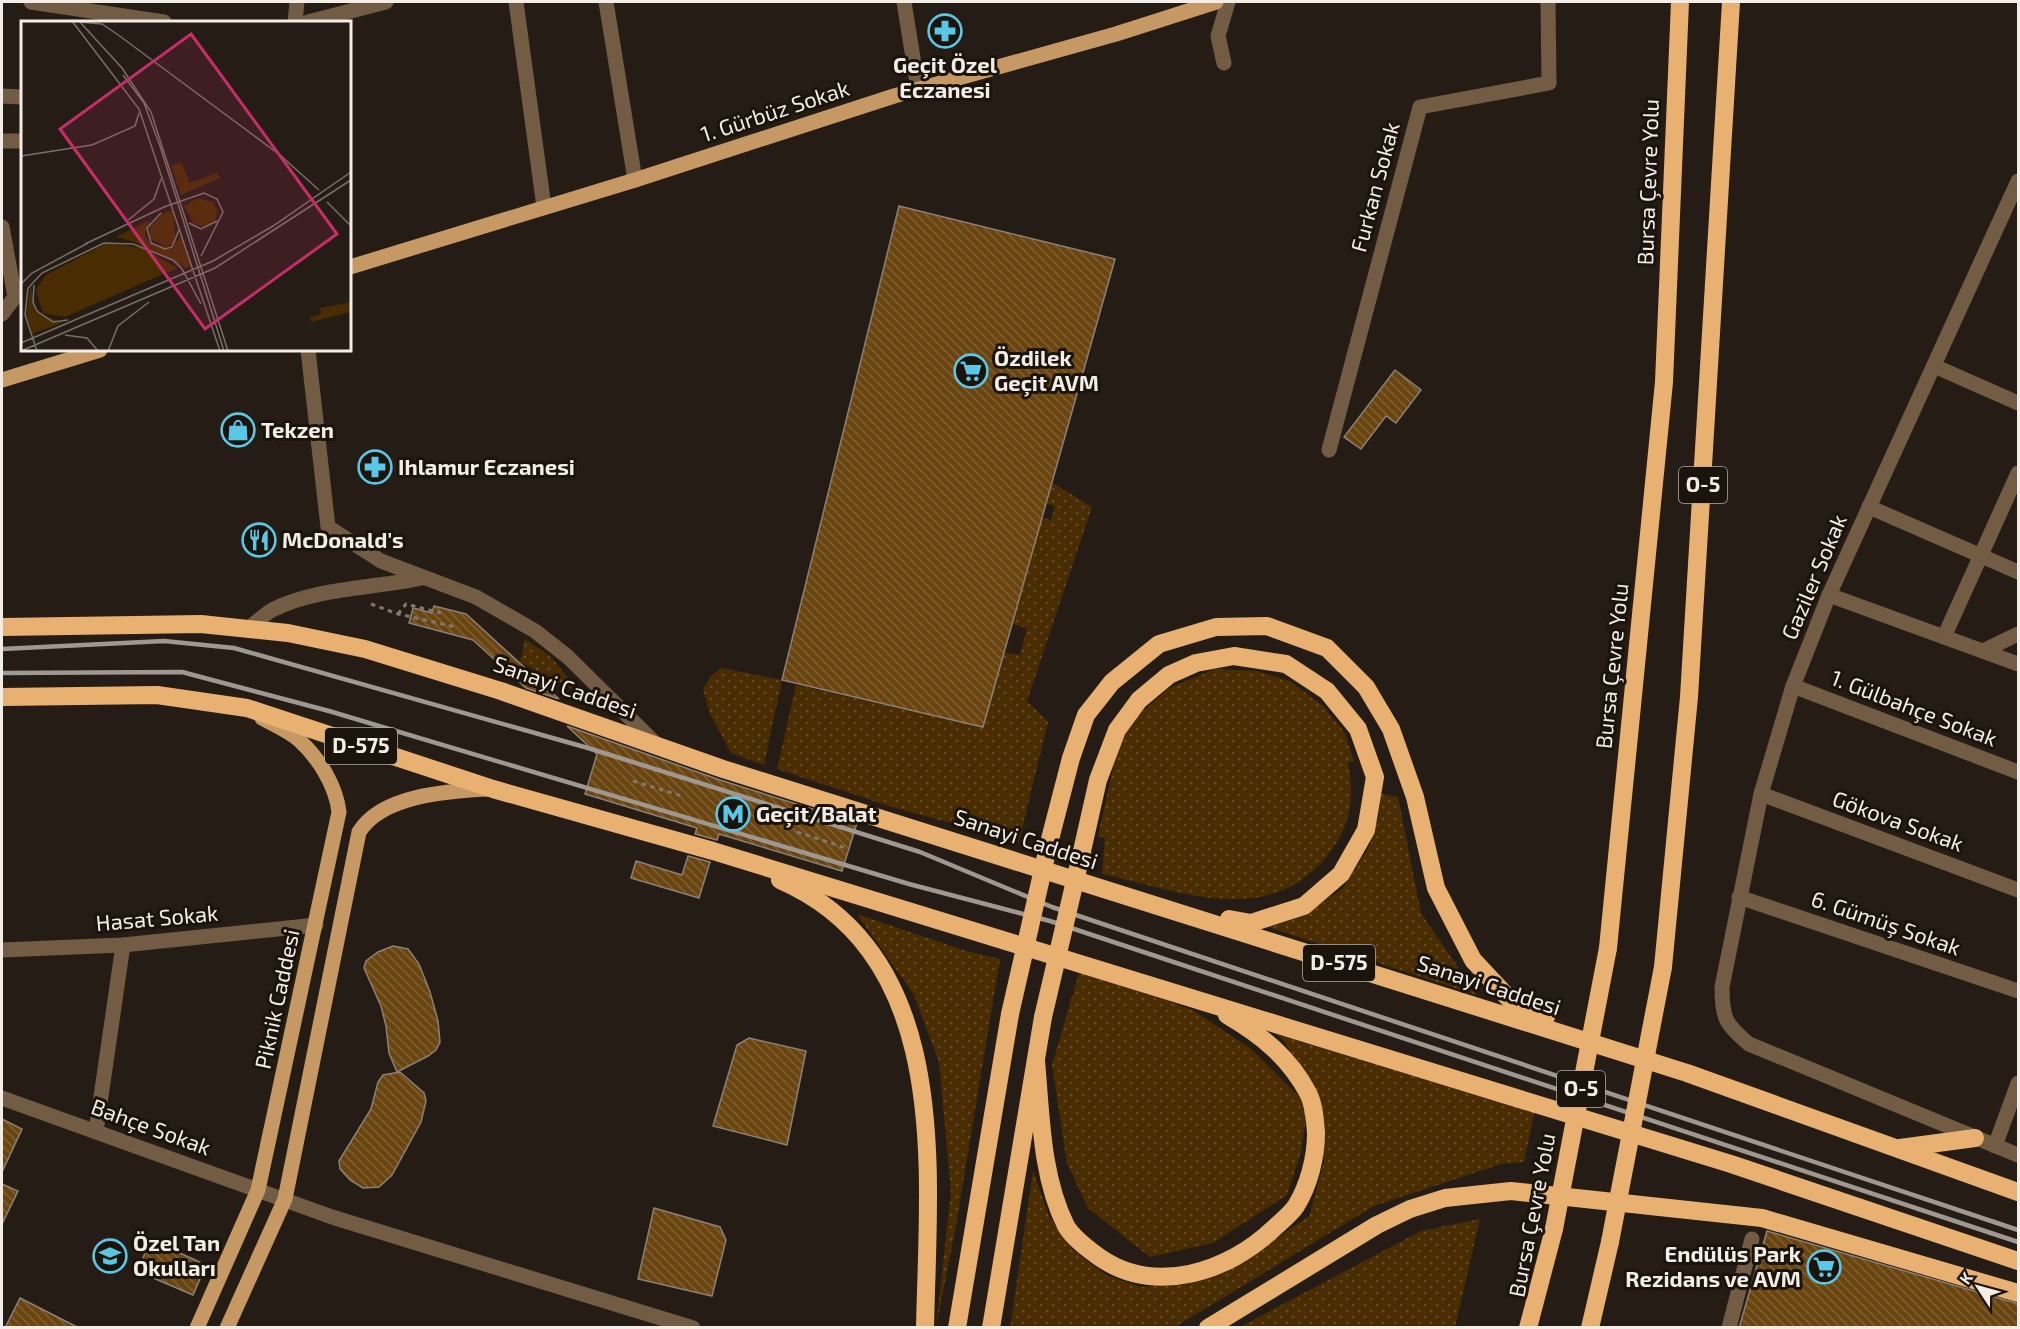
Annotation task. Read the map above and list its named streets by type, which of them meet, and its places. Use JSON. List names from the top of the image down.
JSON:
{
  "streets": {
    "highway": [
      "Bursa Çevre Yolu",
      "O-5",
      "Sanayi Caddesi",
      "D-575"
    ],
    "main road": ["1. Gürbüz Sokak", "Piknik Caddesi"],
    "street": [
      "Furkan Sokak",
      "Gaziler Sokak",
      "1. Gülbahçe Sokak",
      "Gökova Sokak",
      "Hasat Sokak",
      "6. Gümüş Sokak",
      "Bahçe Sokak"
    ]
  },
  "crossings": [
    ["Gaziler Sokak", "1. Gülbahçe Sokak"],
    ["Gaziler Sokak", "Gökova Sokak"],
    ["Gaziler Sokak", "6. Gümüş Sokak"],
    ["D-575", "Piknik Caddesi"],
    ["Hasat Sokak", "Piknik Caddesi"],
    ["Piknik Caddesi", "Bahçe Sokak"]
  ],
  "places": {
    "pharmacy": ["Geçit Özel Eczanesi", "Ihlamur Eczanesi"],
    "supermarket": ["Özdilek Geçit AVM", "Endülüs Park Rezidans ve AVM"],
    "shop": ["Tekzen"],
    "restaurant": ["McDonald's"],
    "metro station": ["Geçit/Balat"],
    "school or university": ["Özel Tan Okulları"]
  },
  "north": "top left"
}
